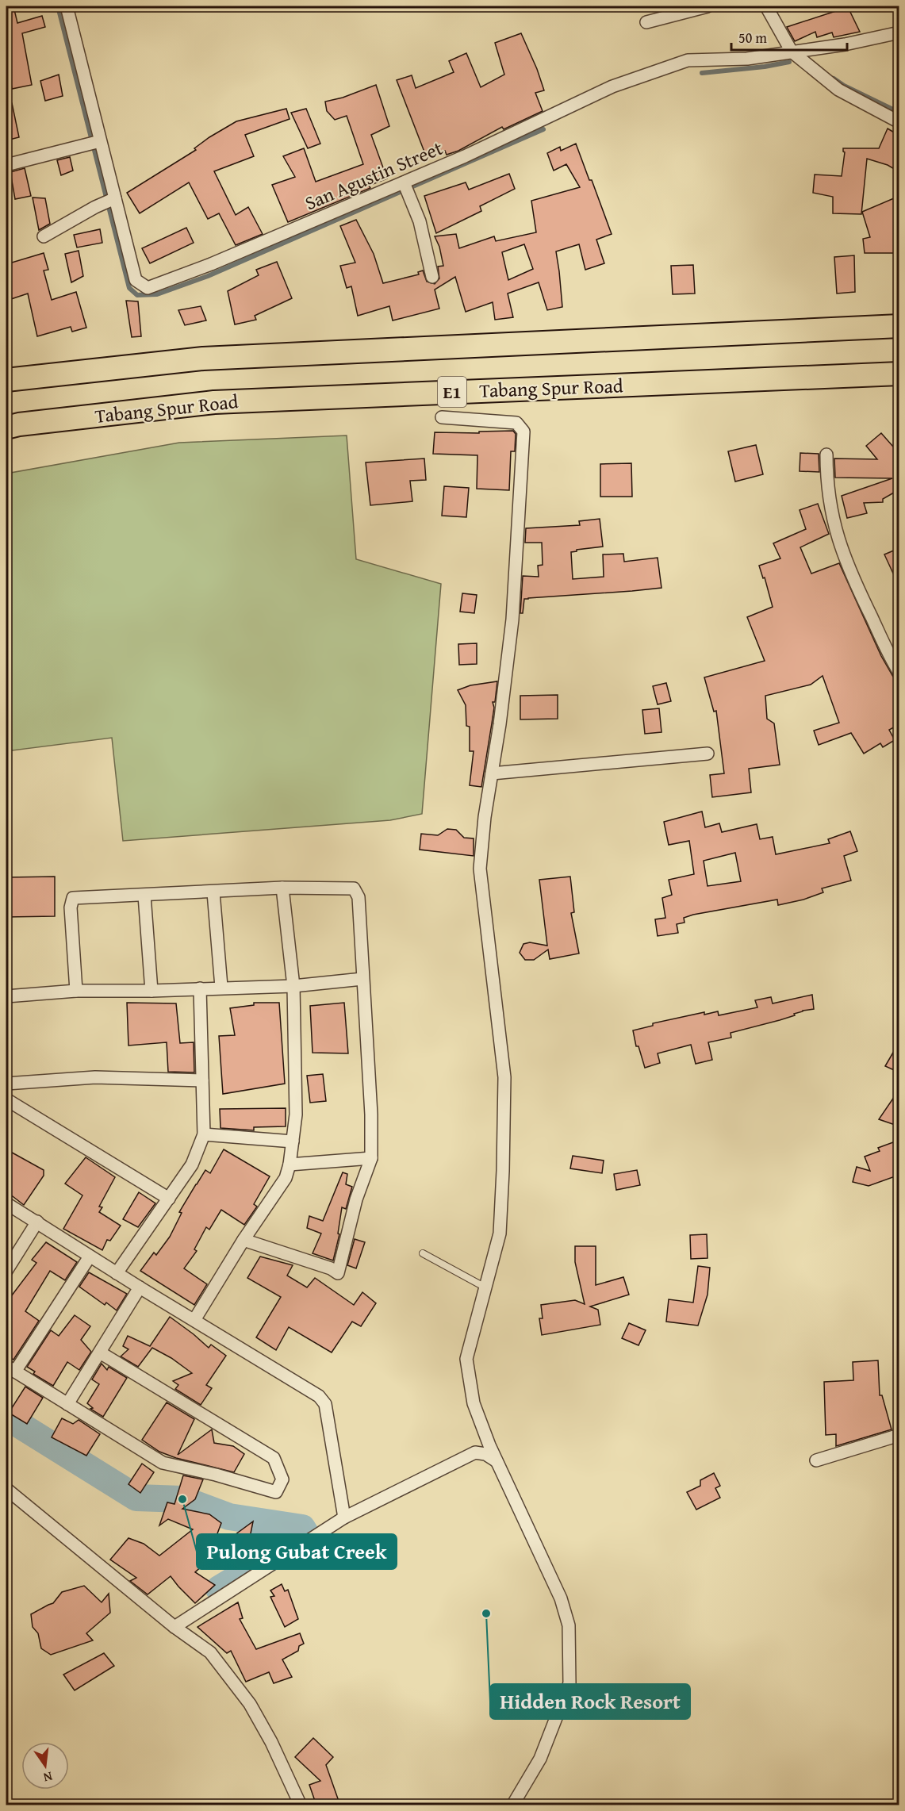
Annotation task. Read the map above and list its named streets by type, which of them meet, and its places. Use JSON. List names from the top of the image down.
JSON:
{
  "streets": {
    "highway": ["Tabang Spur Road", "E1"],
    "street": ["San Agustin Street"]
  },
  "places": ["Pulong Gubat Creek", "Hidden Rock Resort"],
  "scale_bar": "50 m",
  "north": "bottom"
}
